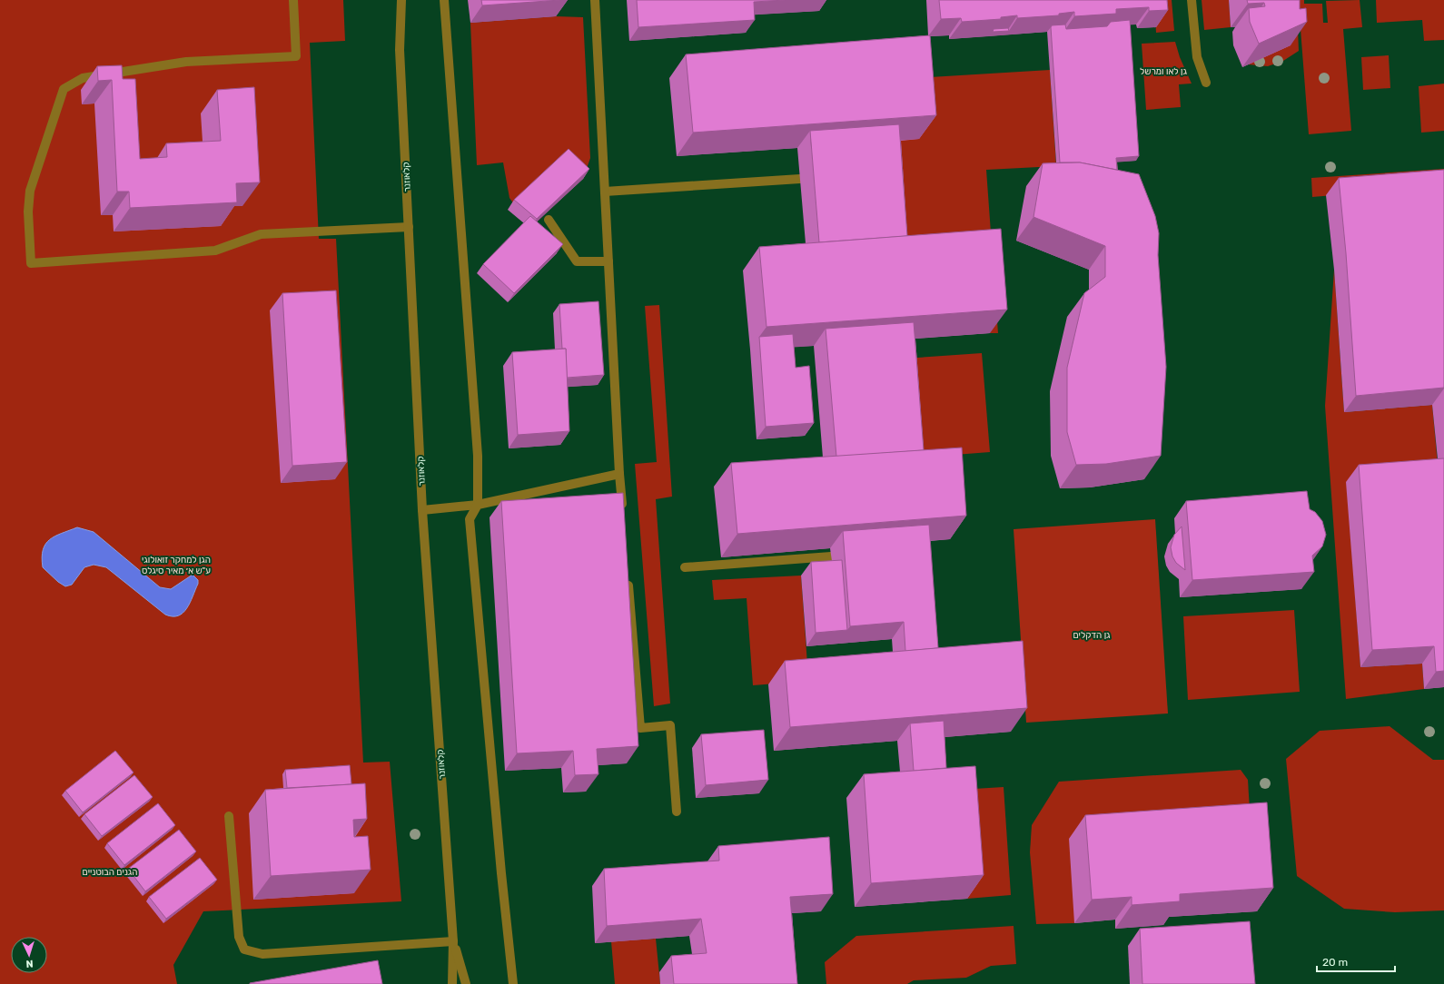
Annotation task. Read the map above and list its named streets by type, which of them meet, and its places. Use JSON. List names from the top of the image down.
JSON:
{
  "streets": {
    "street": ["קלאוזנר"]
  },
  "parks": [
    "גן לאו ומרשל",
    "הגן למחקר זואולוגי ע\"ש א׳ מאיר סיגלס",
    "גן הדקלים",
    "הגנים הבוטניים"
  ],
  "scale_bar": "20 m",
  "north": "bottom"
}
